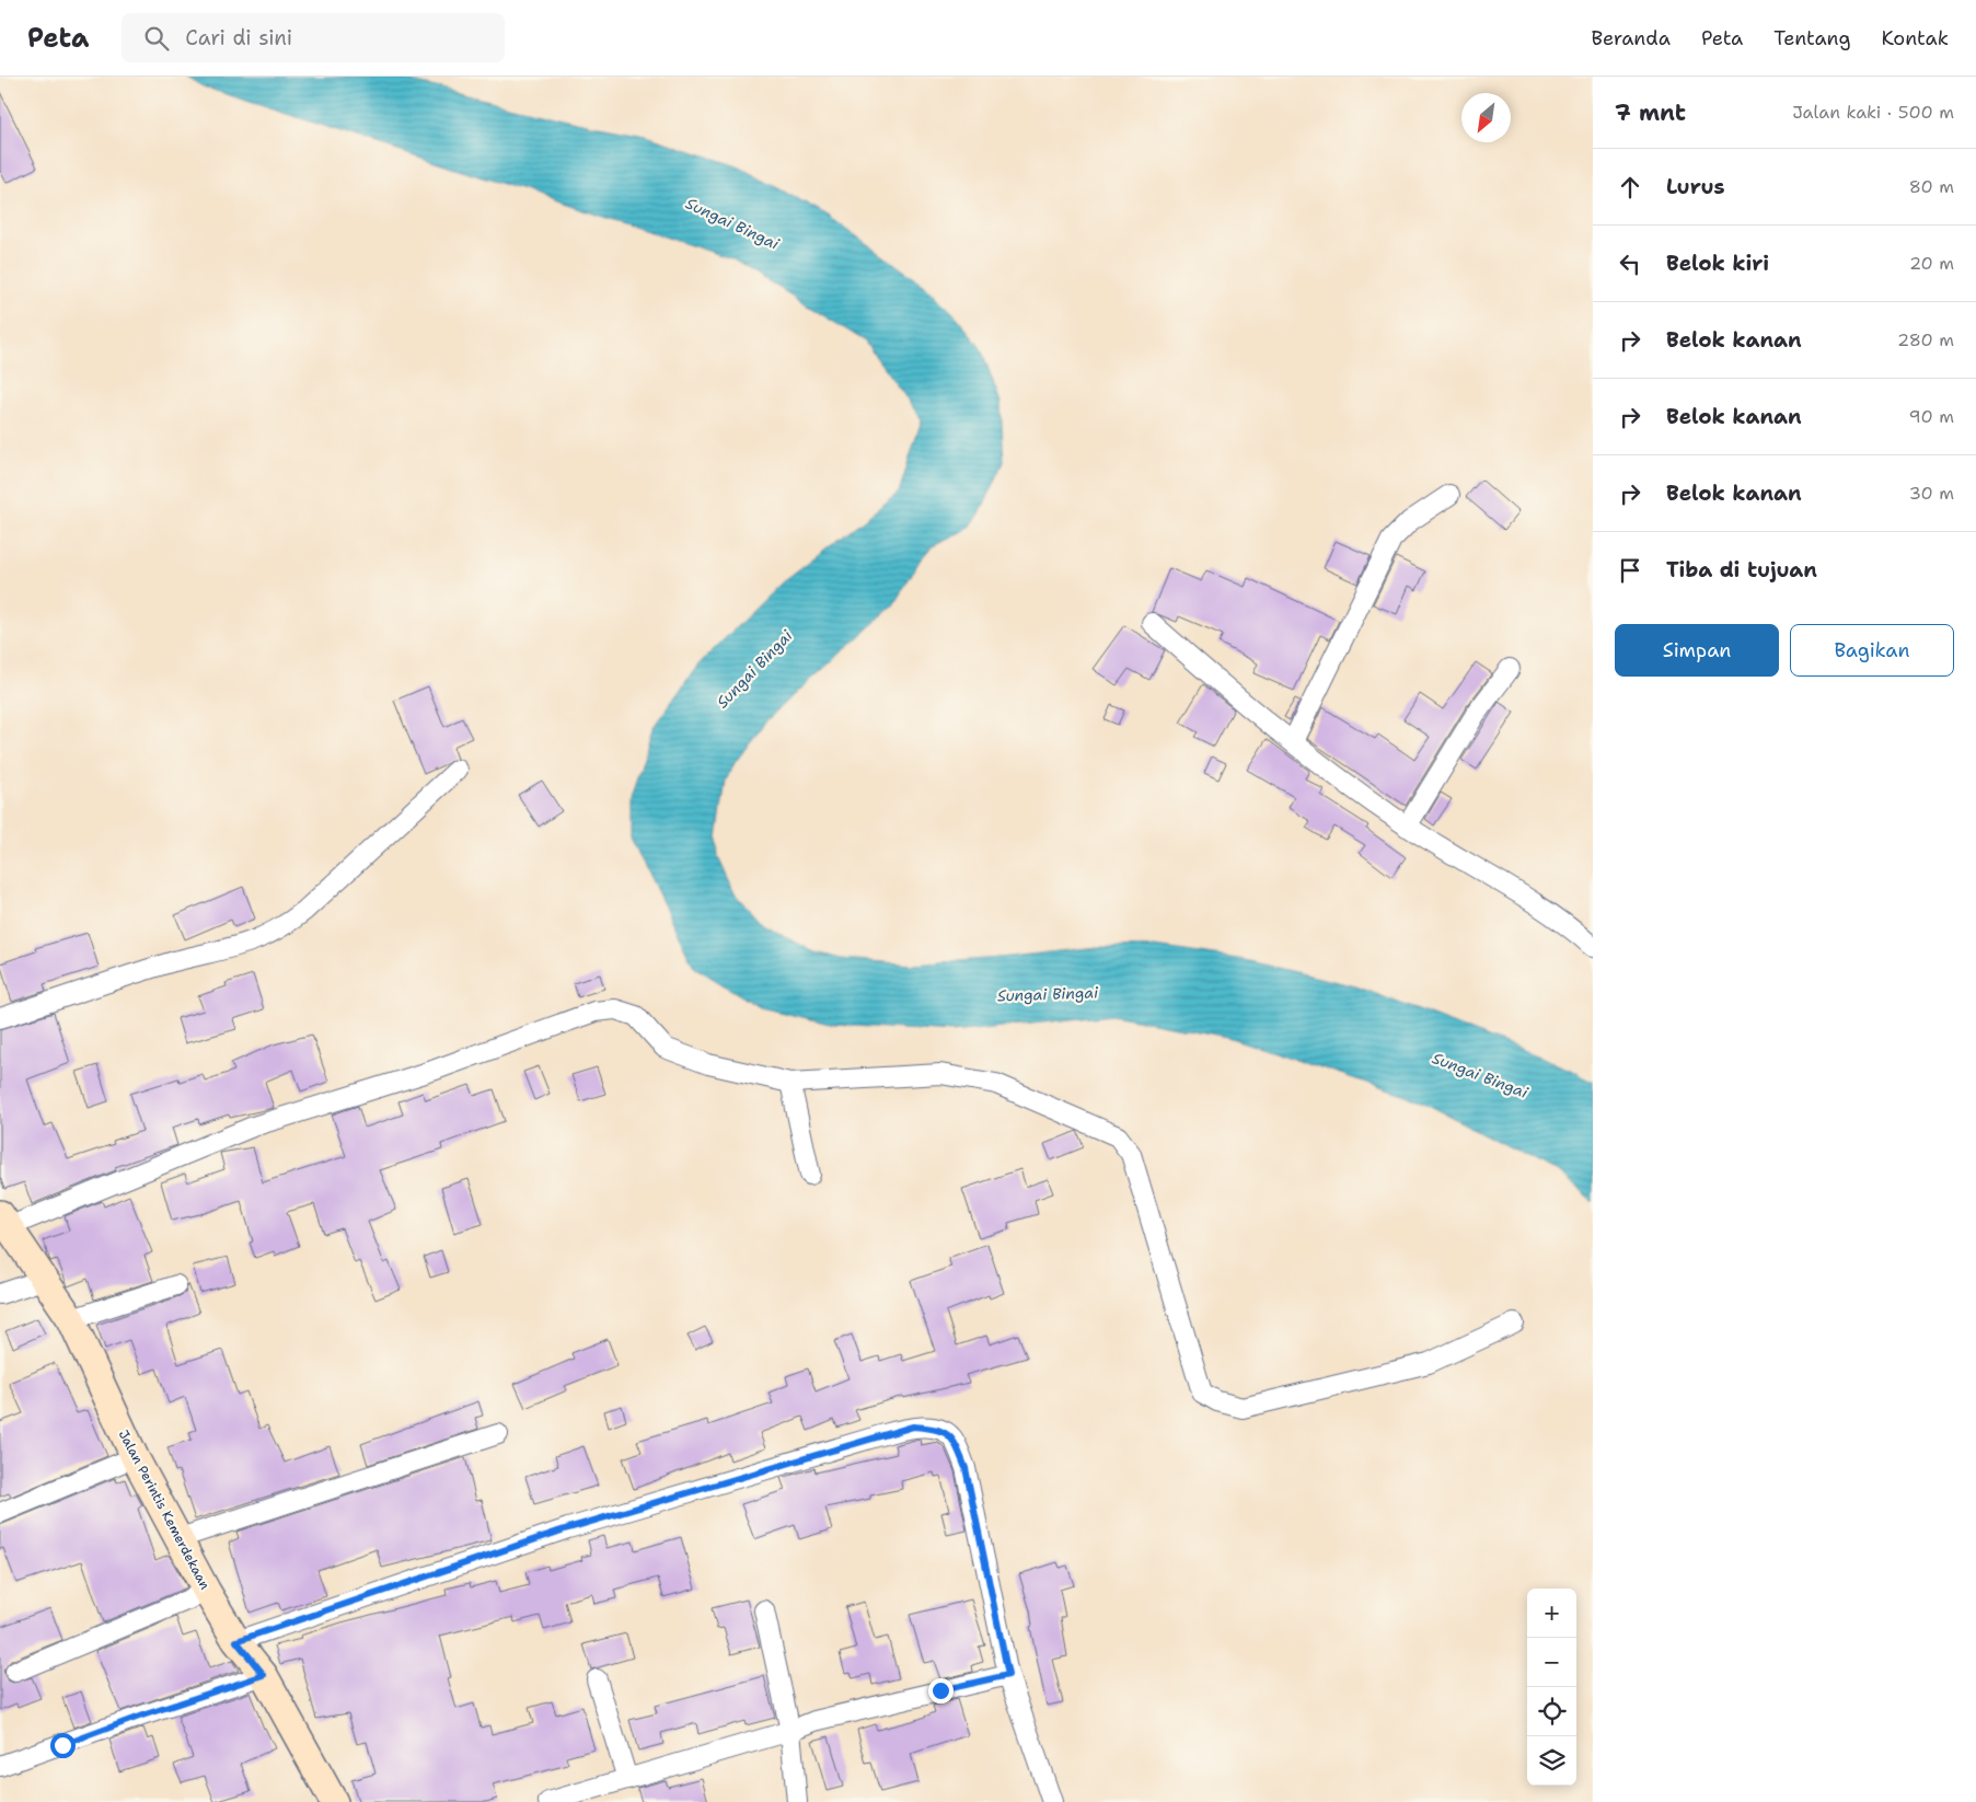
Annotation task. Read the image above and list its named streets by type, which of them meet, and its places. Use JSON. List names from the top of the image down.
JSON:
{
  "streets": {
    "street": ["Jalan Perintis Kemerdekaan"]
  },
  "water": ["Sungai Bingai"],
  "north": "bottom left",
  "page": {
    "header": "Peta",
    "search": "Cari di sini",
    "nav": [
      "Beranda",
      "Peta",
      "Tentang",
      "Kontak"
    ],
    "heading": ["7 mnt", "Jalan kaki · 500 m"],
    "list": [
      ["Lurus", "80 m"],
      ["Belok kiri", "20 m"],
      ["Belok kanan", "280 m"],
      ["Belok kanan", "90 m"],
      ["Belok kanan", "30 m"],
      "Tiba di tujuan"
    ],
    "buttons": ["Simpan", "Bagikan"],
    "map_buttons": ["+", "−"]
  }
}
